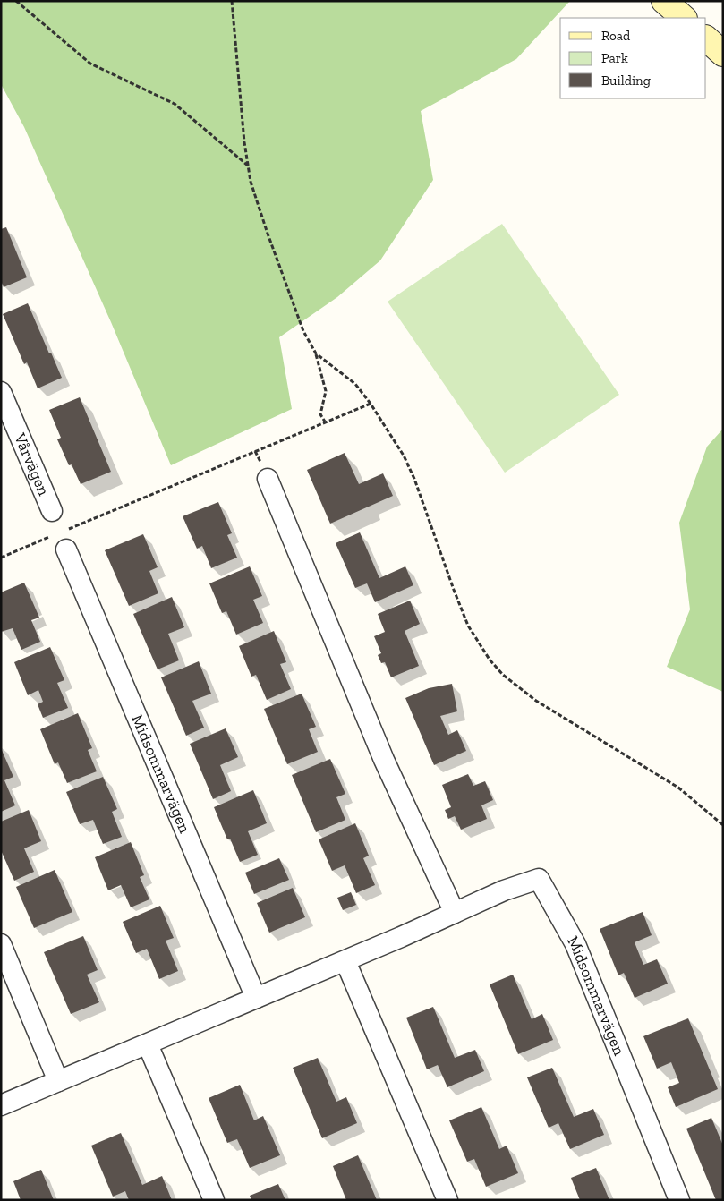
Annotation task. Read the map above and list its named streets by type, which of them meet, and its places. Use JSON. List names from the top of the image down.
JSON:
{
  "streets": {
    "street": ["Vårvägen", "Midsommarvägen"]
  },
  "legend": ["Road", "Park", "Building"]
}
